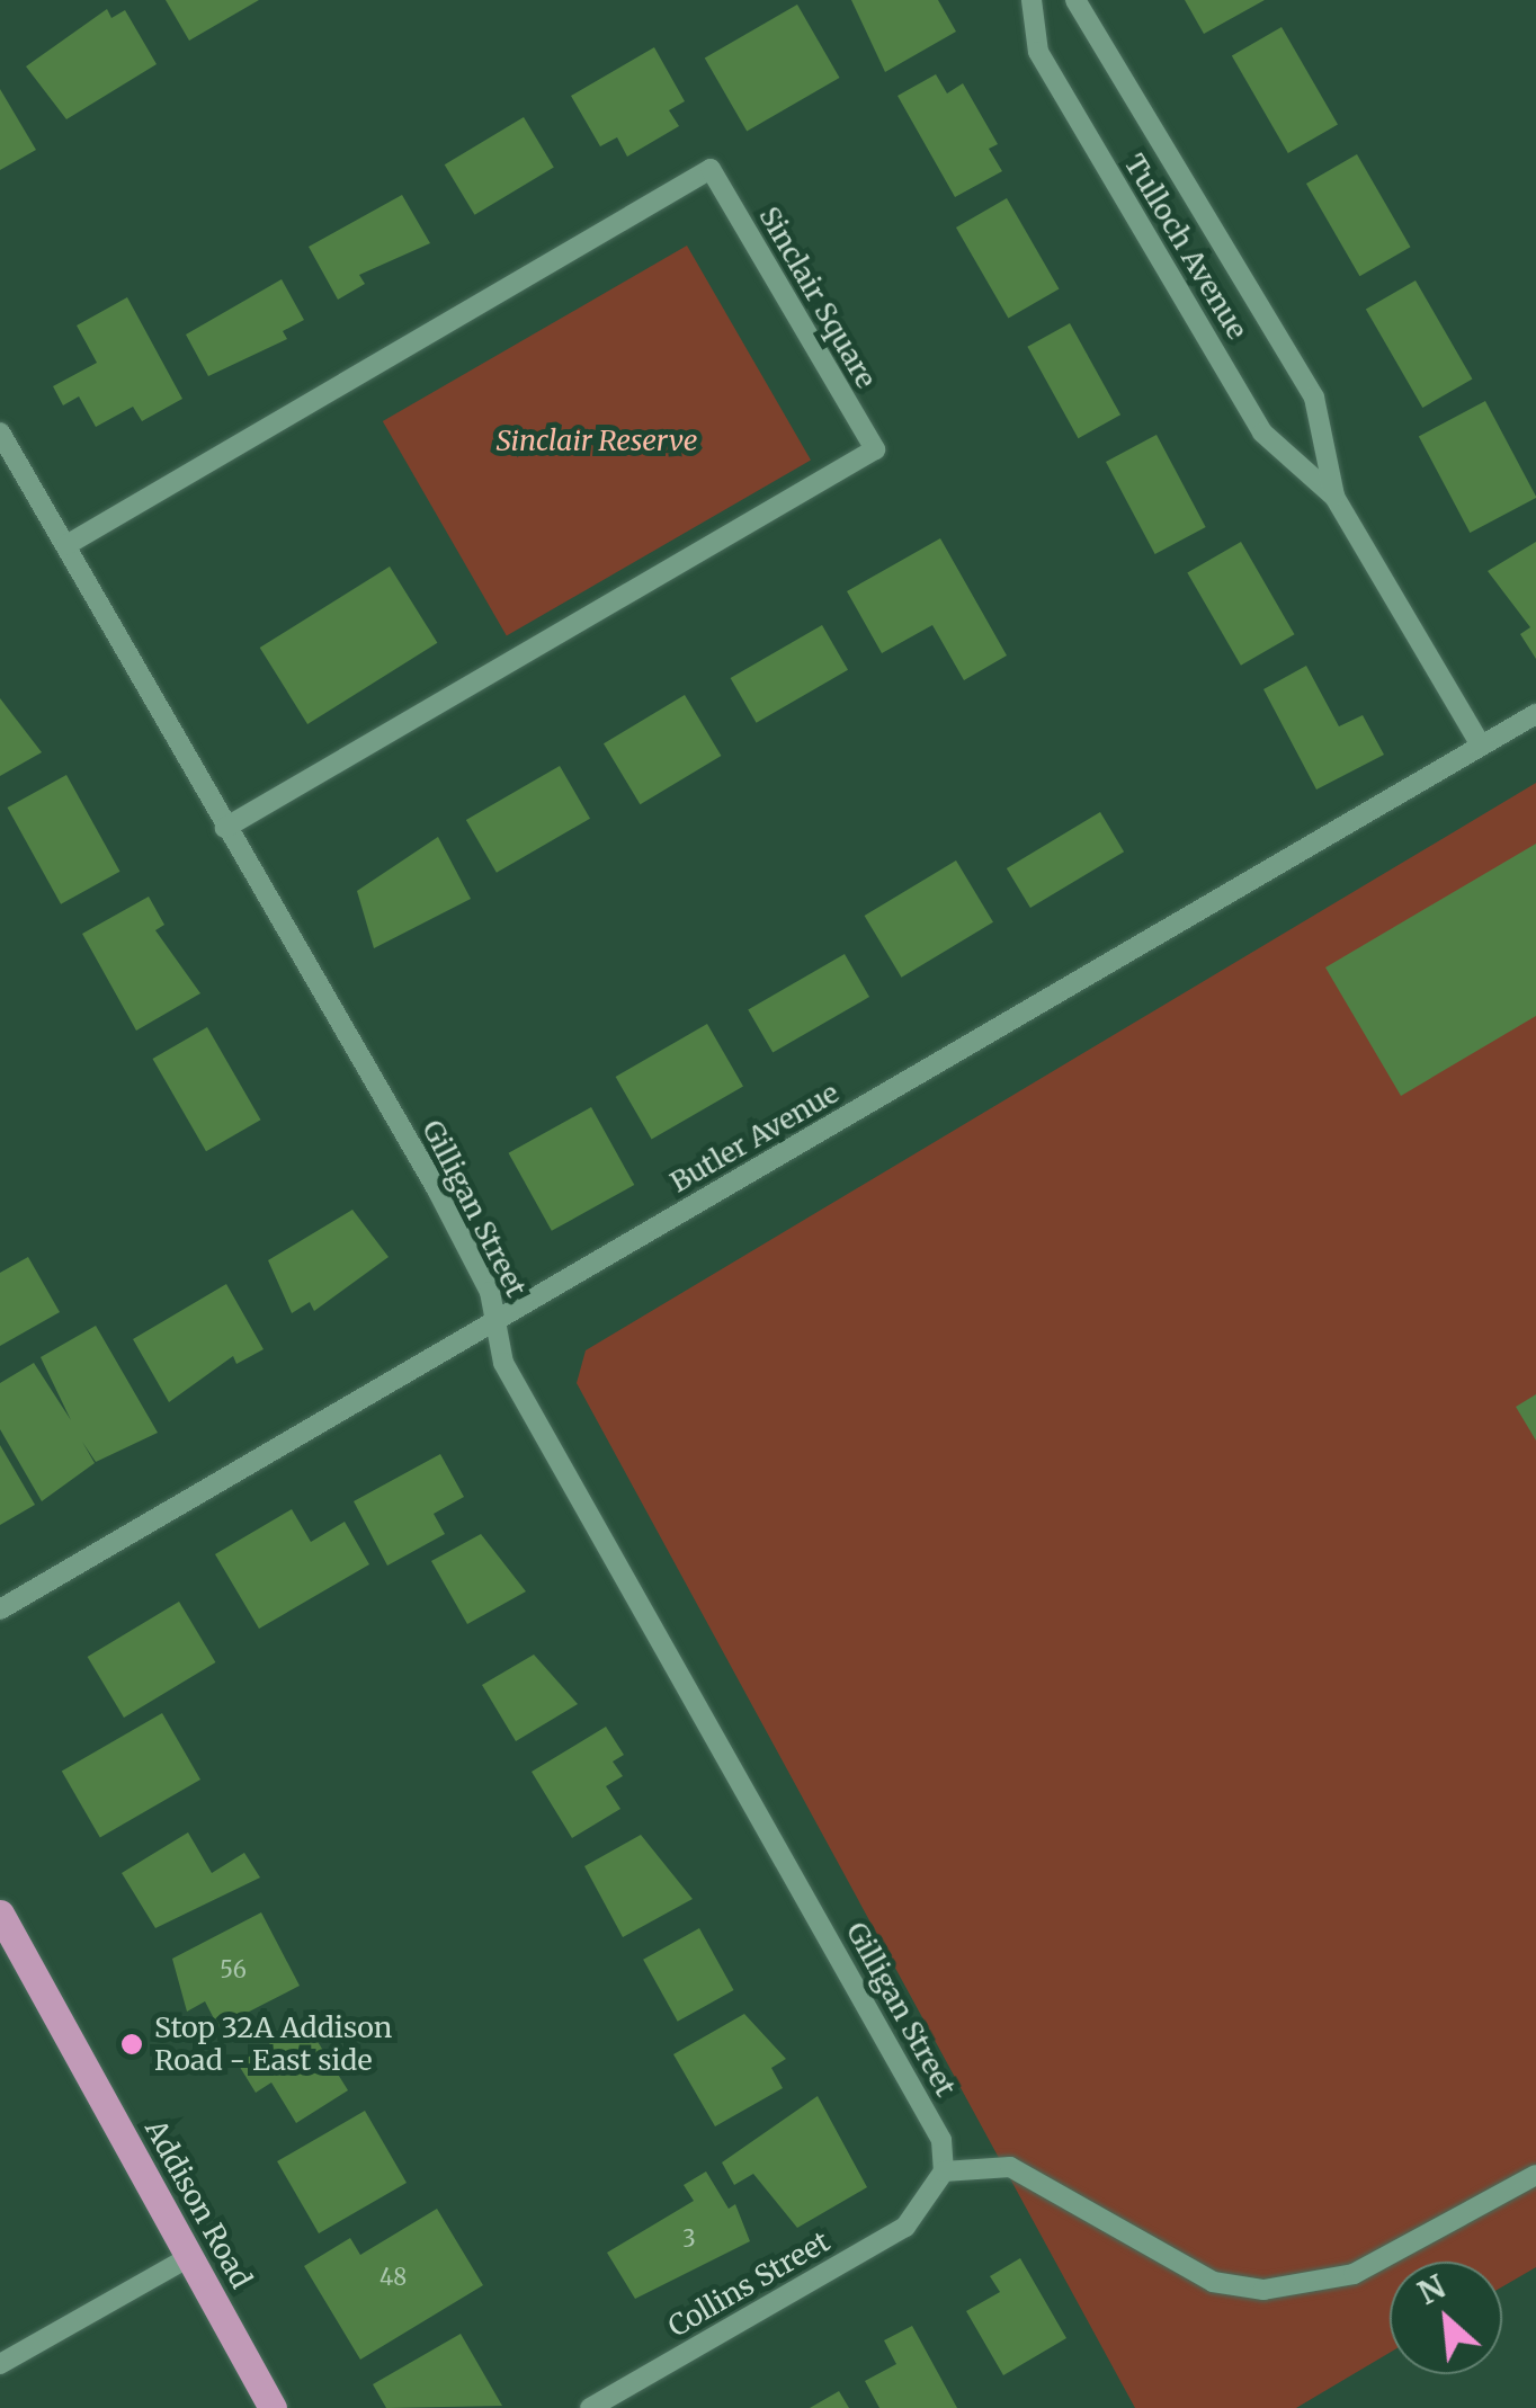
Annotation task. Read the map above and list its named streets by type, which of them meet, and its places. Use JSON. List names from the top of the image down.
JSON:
{
  "streets": {
    "main road": ["Addison Road"],
    "street": [
      "Tulloch Avenue",
      "Sinclair Square",
      "Butler Avenue",
      "Gilligan Street",
      "Collins Street"
    ]
  },
  "crossings": [
    ["Tulloch Avenue", "Butler Avenue"],
    ["Sinclair Square", "Gilligan Street"],
    ["Butler Avenue", "Gilligan Street"],
    ["Gilligan Street", "Collins Street"]
  ],
  "parks": ["Sinclair Reserve"],
  "places": ["Stop 32A Addison Road - East side"],
  "house_numbers": ["56", "3", "48"],
  "north": "top left"
}
